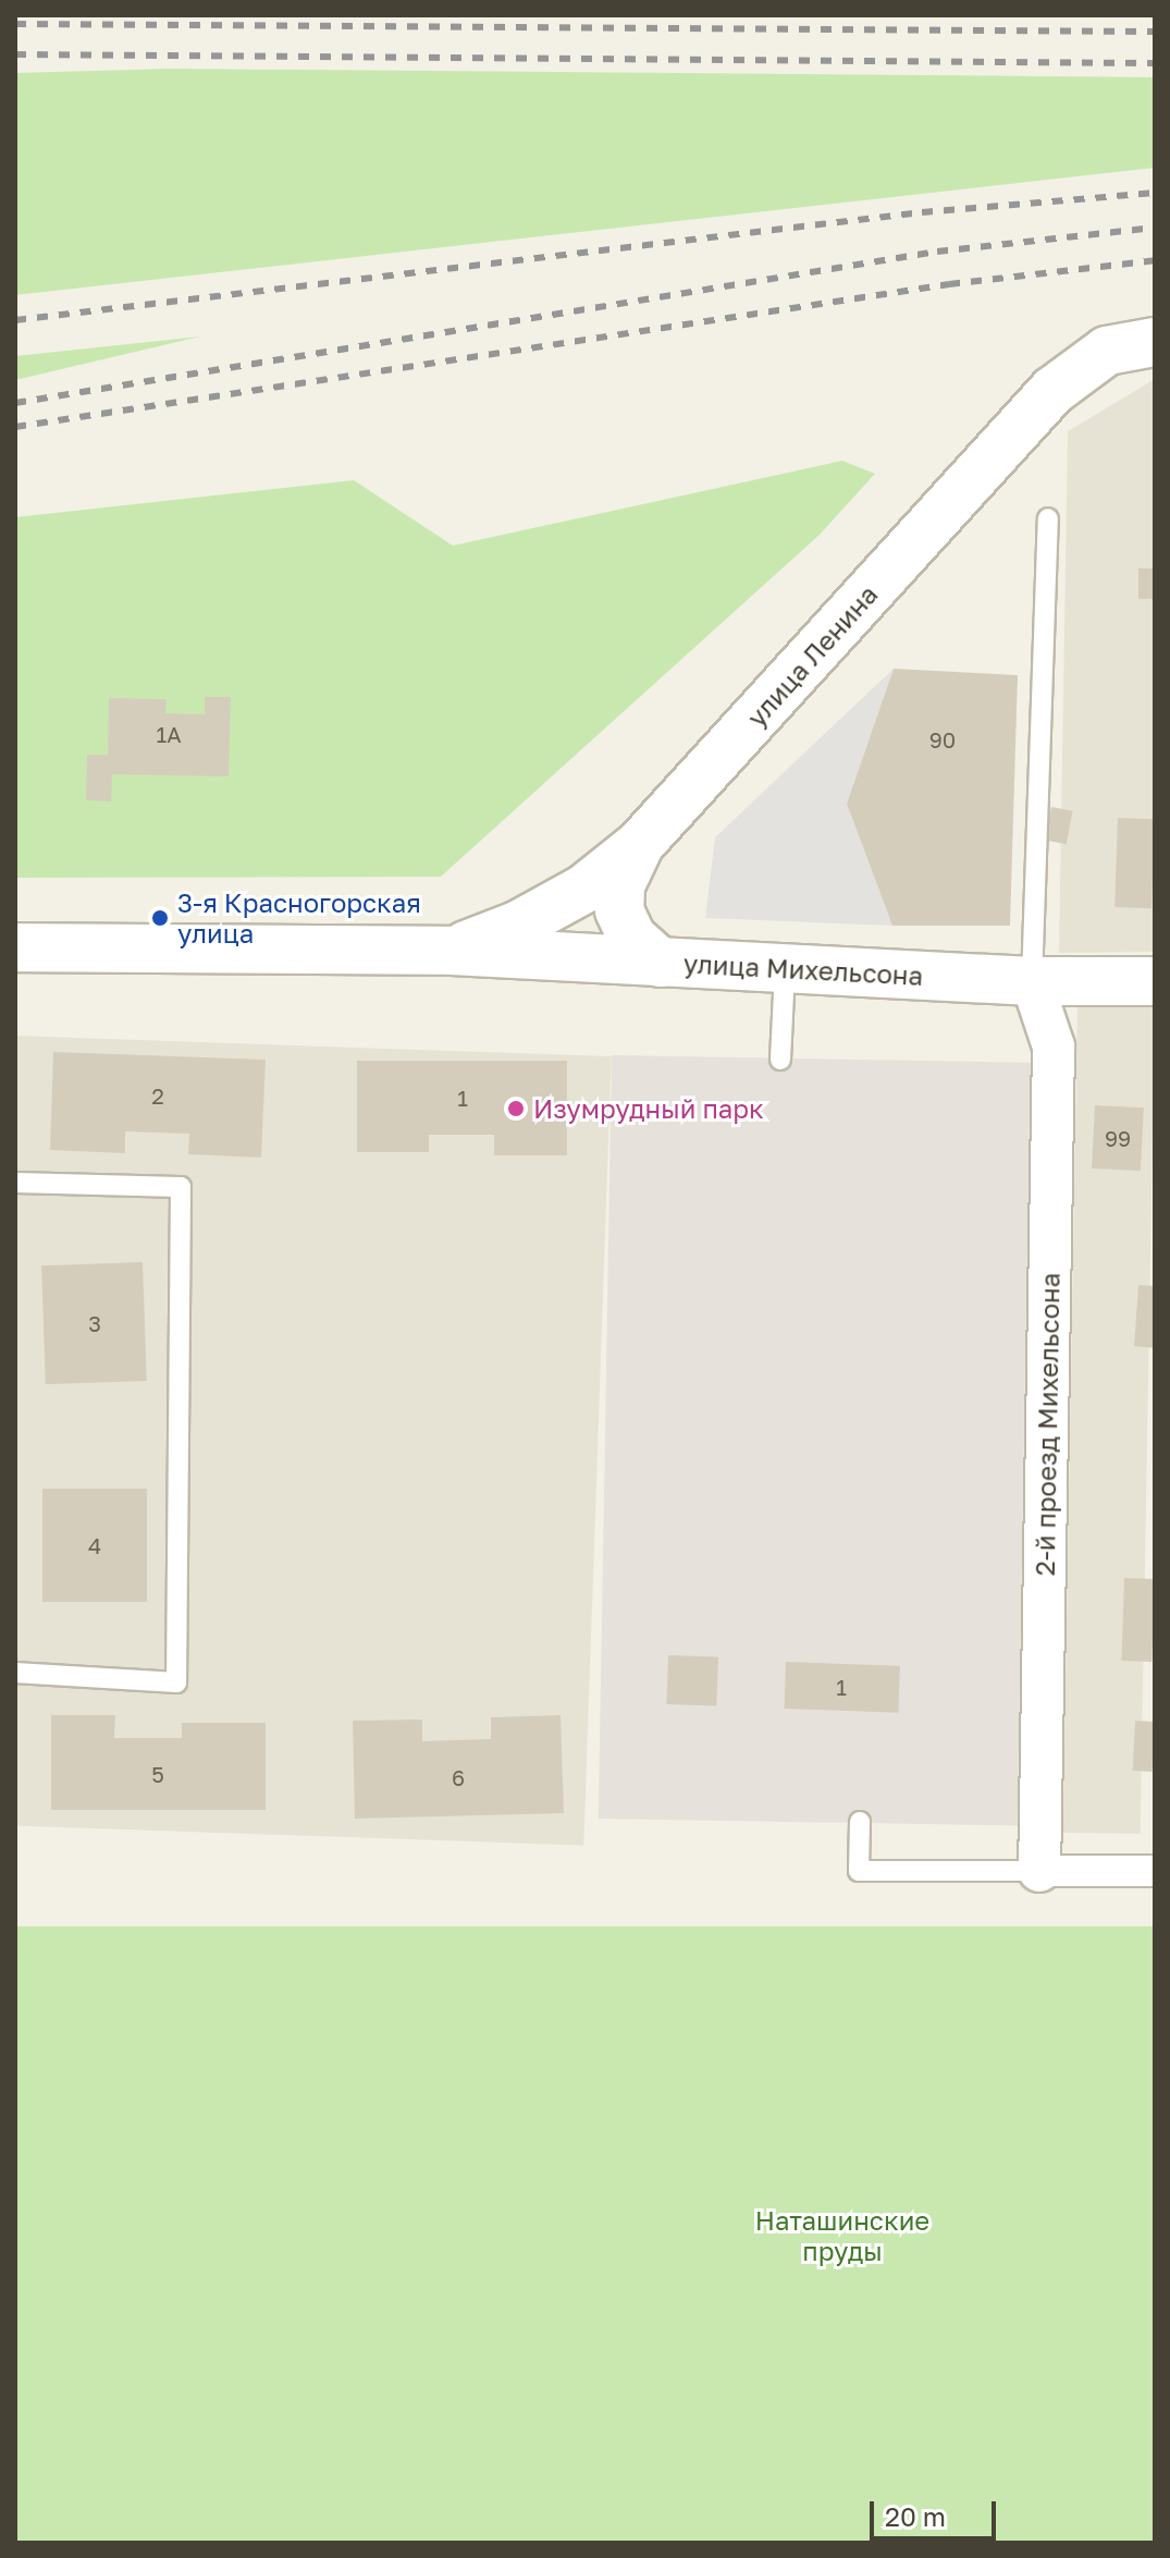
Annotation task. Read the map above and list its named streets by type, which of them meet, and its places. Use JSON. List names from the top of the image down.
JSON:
{
  "streets": {
    "street": ["улица Ленина", "улица Михельсона", "2-й проезд Михельсона"]
  },
  "crossings": [
    ["улица Ленина", "улица Михельсона"],
    ["улица Михельсона", "2-й проезд Михельсона"]
  ],
  "parks": ["Наташинские пруды"],
  "places": ["3-я Красногорская улица", "Изумрудный парк"],
  "house_numbers": [
    "1А",
    "90",
    "2",
    "1",
    "99",
    "3",
    "4",
    "1",
    "5",
    "6"
  ],
  "scale_bar": "20 m"
}
